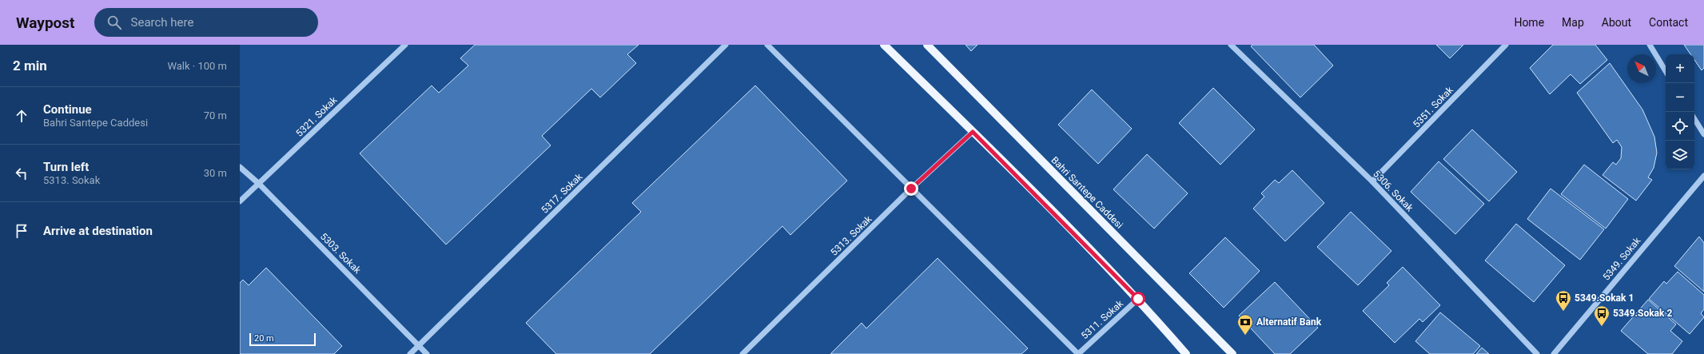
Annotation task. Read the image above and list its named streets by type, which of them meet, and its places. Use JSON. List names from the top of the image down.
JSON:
{
  "streets": {
    "main road": ["Bahri Sarıtepe Caddesi"],
    "street": [
      "5351. Sokak",
      "5321. Sokak",
      "5306. Sokak",
      "5317. Sokak",
      "5313. Sokak",
      "5303. Sokak",
      "5349. Sokak",
      "5311. Sokak"
    ]
  },
  "crossings": [
    ["5351. Sokak", "5306. Sokak"],
    ["5321. Sokak", "5303. Sokak"],
    ["5317. Sokak", "5303. Sokak"]
  ],
  "places": {
    "bus stop": ["5349.Sokak 1", "5349.Sokak 2"],
    "bank": ["Alternatif Bank"]
  },
  "scale_bar": "20 m",
  "north": "top left",
  "page": {
    "header": "Waypost",
    "search": "Search here",
    "nav": [
      "Home",
      "Map",
      "About",
      "Contact"
    ],
    "heading": ["2 min", "Walk · 100 m"],
    "map_buttons": ["+", "−"],
    "list": [
      ["Continue", "Bahri Sarıtepe Caddesi", "70 m"],
      ["Turn left", "5313. Sokak", "30 m"],
      "Arrive at destination"
    ],
    "scale": "20 m"
  }
}
